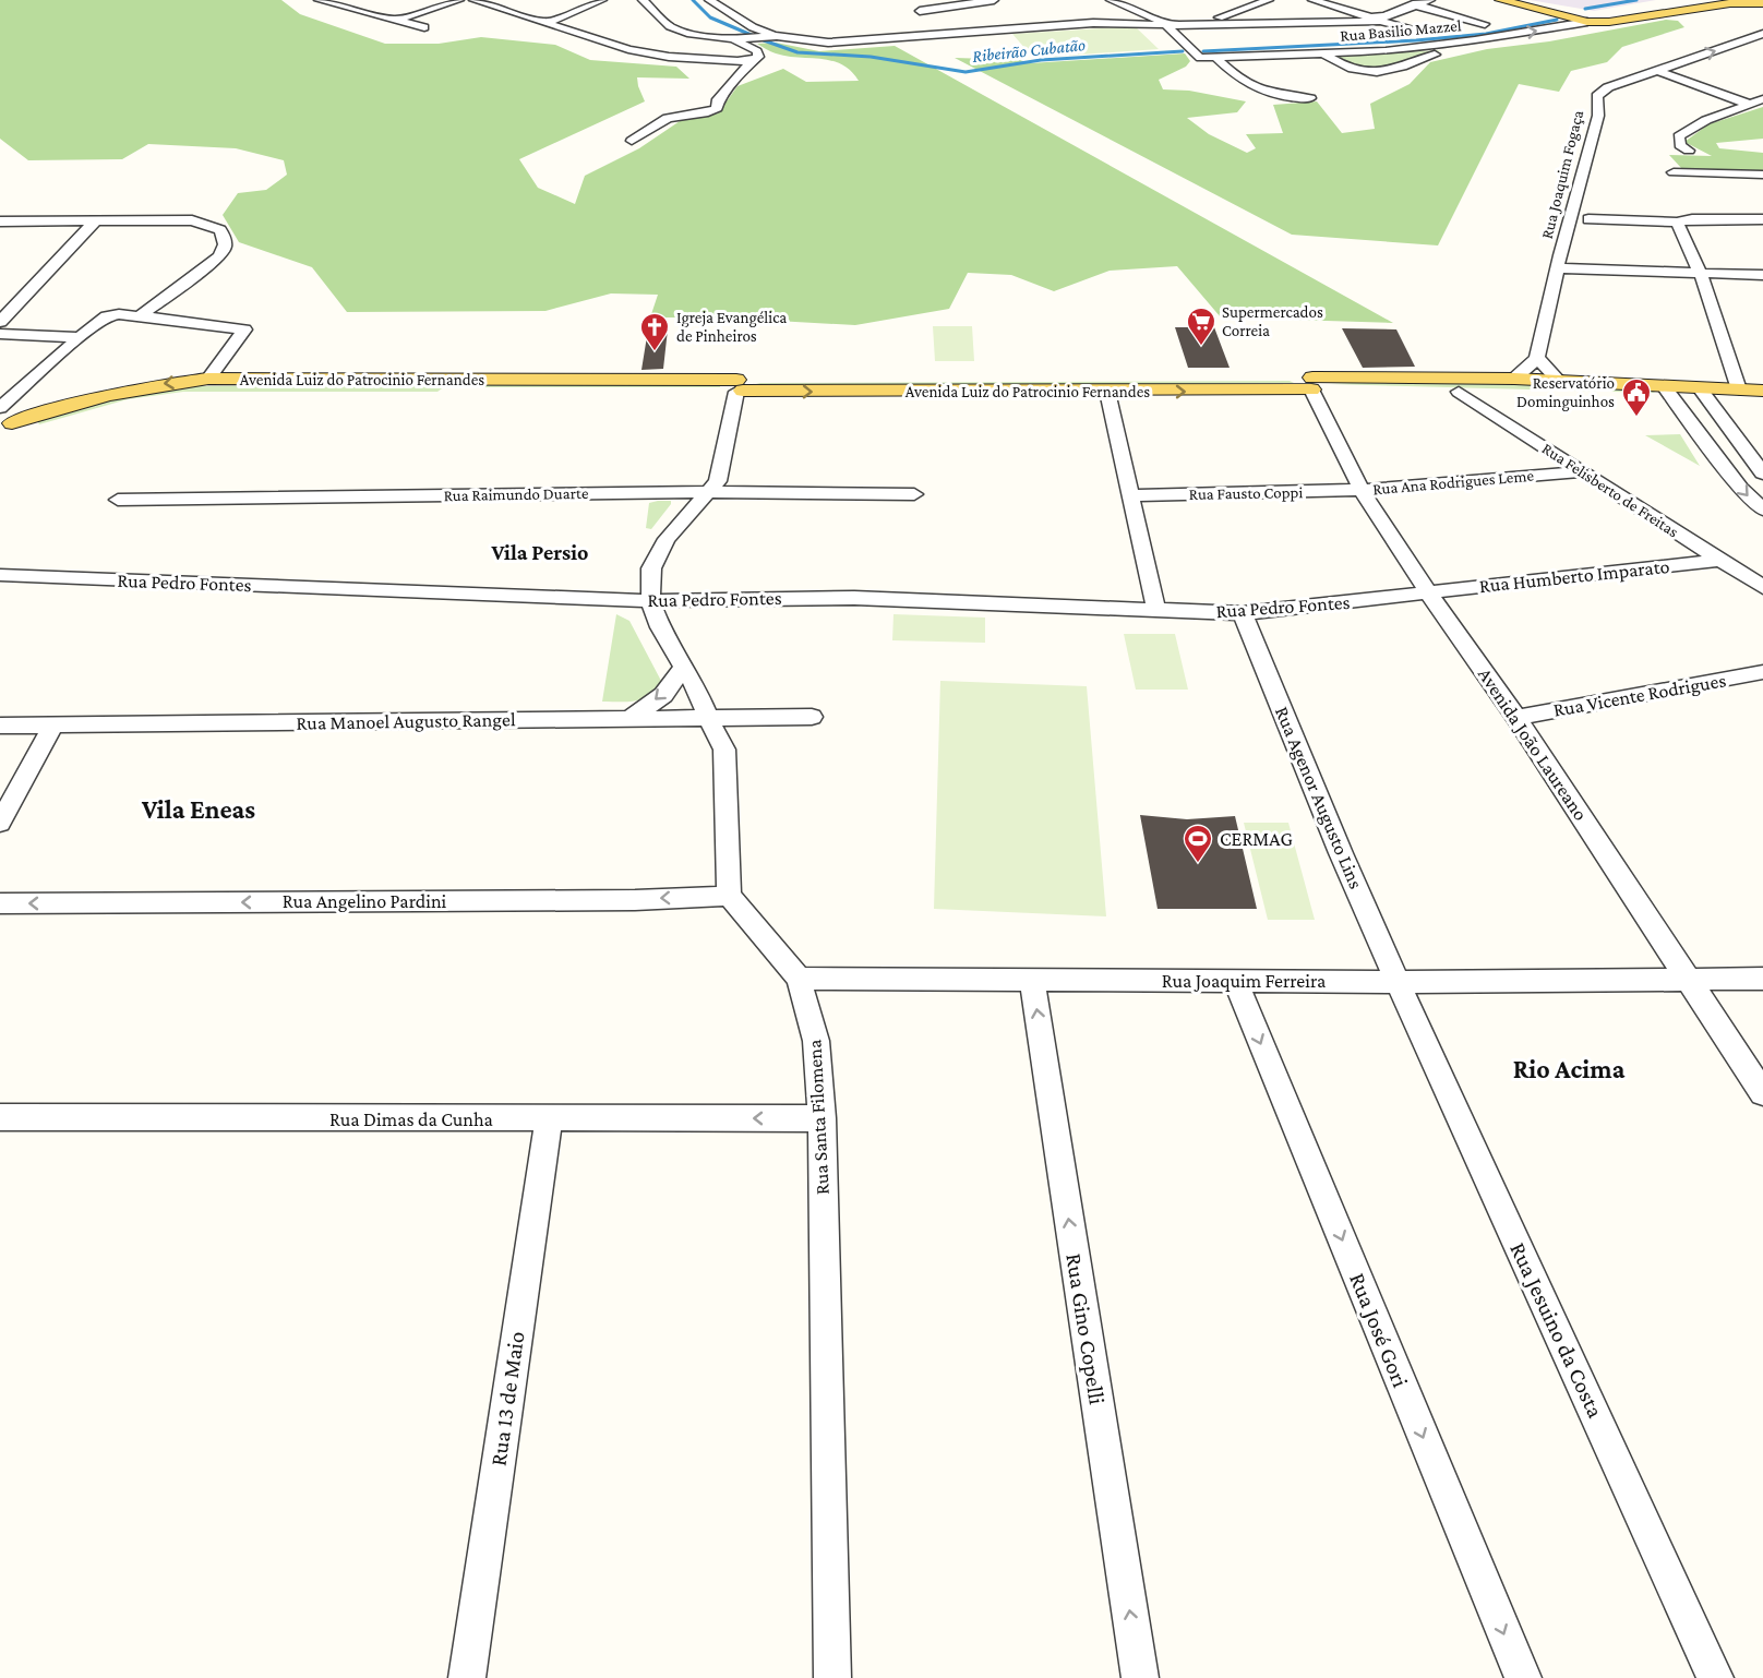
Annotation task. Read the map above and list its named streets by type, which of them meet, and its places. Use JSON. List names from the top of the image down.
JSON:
{
  "streets": {
    "main road": ["Avenida Luiz do Patrocinio Fernandes"],
    "street": [
      "Rua Basilio Mazzel",
      "Rua Joaquim Fogaça",
      "Rua Ana Rodrigues Leme",
      "Rua Felisberto de Freitas",
      "Rua Fausto Coppi",
      "Rua Raimundo Duarte",
      "Rua Humberto Imparato",
      "Rua Pedro Fontes",
      "Rua Vicente Rodrigues",
      "Rua Manoel Augusto Rangel",
      "Avenida João Laureano",
      "Rua Agenor Augusto Lins",
      "Rua Angelino Pardini",
      "Rua Joaquim Ferreira",
      "Rua Santa Filomena",
      "Rua Dimas da Cunha",
      "Rua Gino Copelli",
      "Rua José Gori",
      "Rua Jesuino da Costa",
      "Rua 13 de Maio"
    ]
  },
  "crossings": [
    ["Avenida Luiz do Patrocinio Fernandes", "Rua Felisberto de Freitas"],
    ["Avenida Luiz do Patrocinio Fernandes", "Avenida João Laureano"],
    ["Rua Ana Rodrigues Leme", "Rua Felisberto de Freitas"],
    ["Rua Ana Rodrigues Leme", "Rua Fausto Coppi"],
    ["Rua Ana Rodrigues Leme", "Avenida João Laureano"],
    ["Rua Felisberto de Freitas", "Rua Humberto Imparato"],
    ["Rua Fausto Coppi", "Avenida João Laureano"],
    ["Rua Humberto Imparato", "Rua Pedro Fontes"],
    ["Rua Humberto Imparato", "Avenida João Laureano"],
    ["Rua Pedro Fontes", "Avenida João Laureano"],
    ["Rua Pedro Fontes", "Rua Agenor Augusto Lins"],
    ["Rua Vicente Rodrigues", "Avenida João Laureano"],
    ["Avenida João Laureano", "Rua Joaquim Ferreira"],
    ["Rua Agenor Augusto Lins", "Rua Joaquim Ferreira"],
    ["Rua Agenor Augusto Lins", "Rua Jesuino da Costa"],
    ["Rua Angelino Pardini", "Rua Santa Filomena"],
    ["Rua Joaquim Ferreira", "Rua Santa Filomena"],
    ["Rua Joaquim Ferreira", "Rua Gino Copelli"],
    ["Rua Joaquim Ferreira", "Rua José Gori"],
    ["Rua Joaquim Ferreira", "Rua Jesuino da Costa"],
    ["Rua Santa Filomena", "Rua Dimas da Cunha"],
    ["Rua Dimas da Cunha", "Rua 13 de Maio"]
  ],
  "one_way": ["Rua Angelino Pardini", "Rua Gino Copelli", "Rua José Gori"],
  "districts": ["Vila Persio", "Vila Eneas", "Rio Acima"],
  "water": ["Ribeirão Cubatão"],
  "places": {
    "supermarket": ["Supermercados Correia"],
    "church": ["Igreja Evangélica de Pinheiros"],
    "public building": ["Reservatório Dominguinhos"],
    "sports": ["CERMAG"]
  }
}
